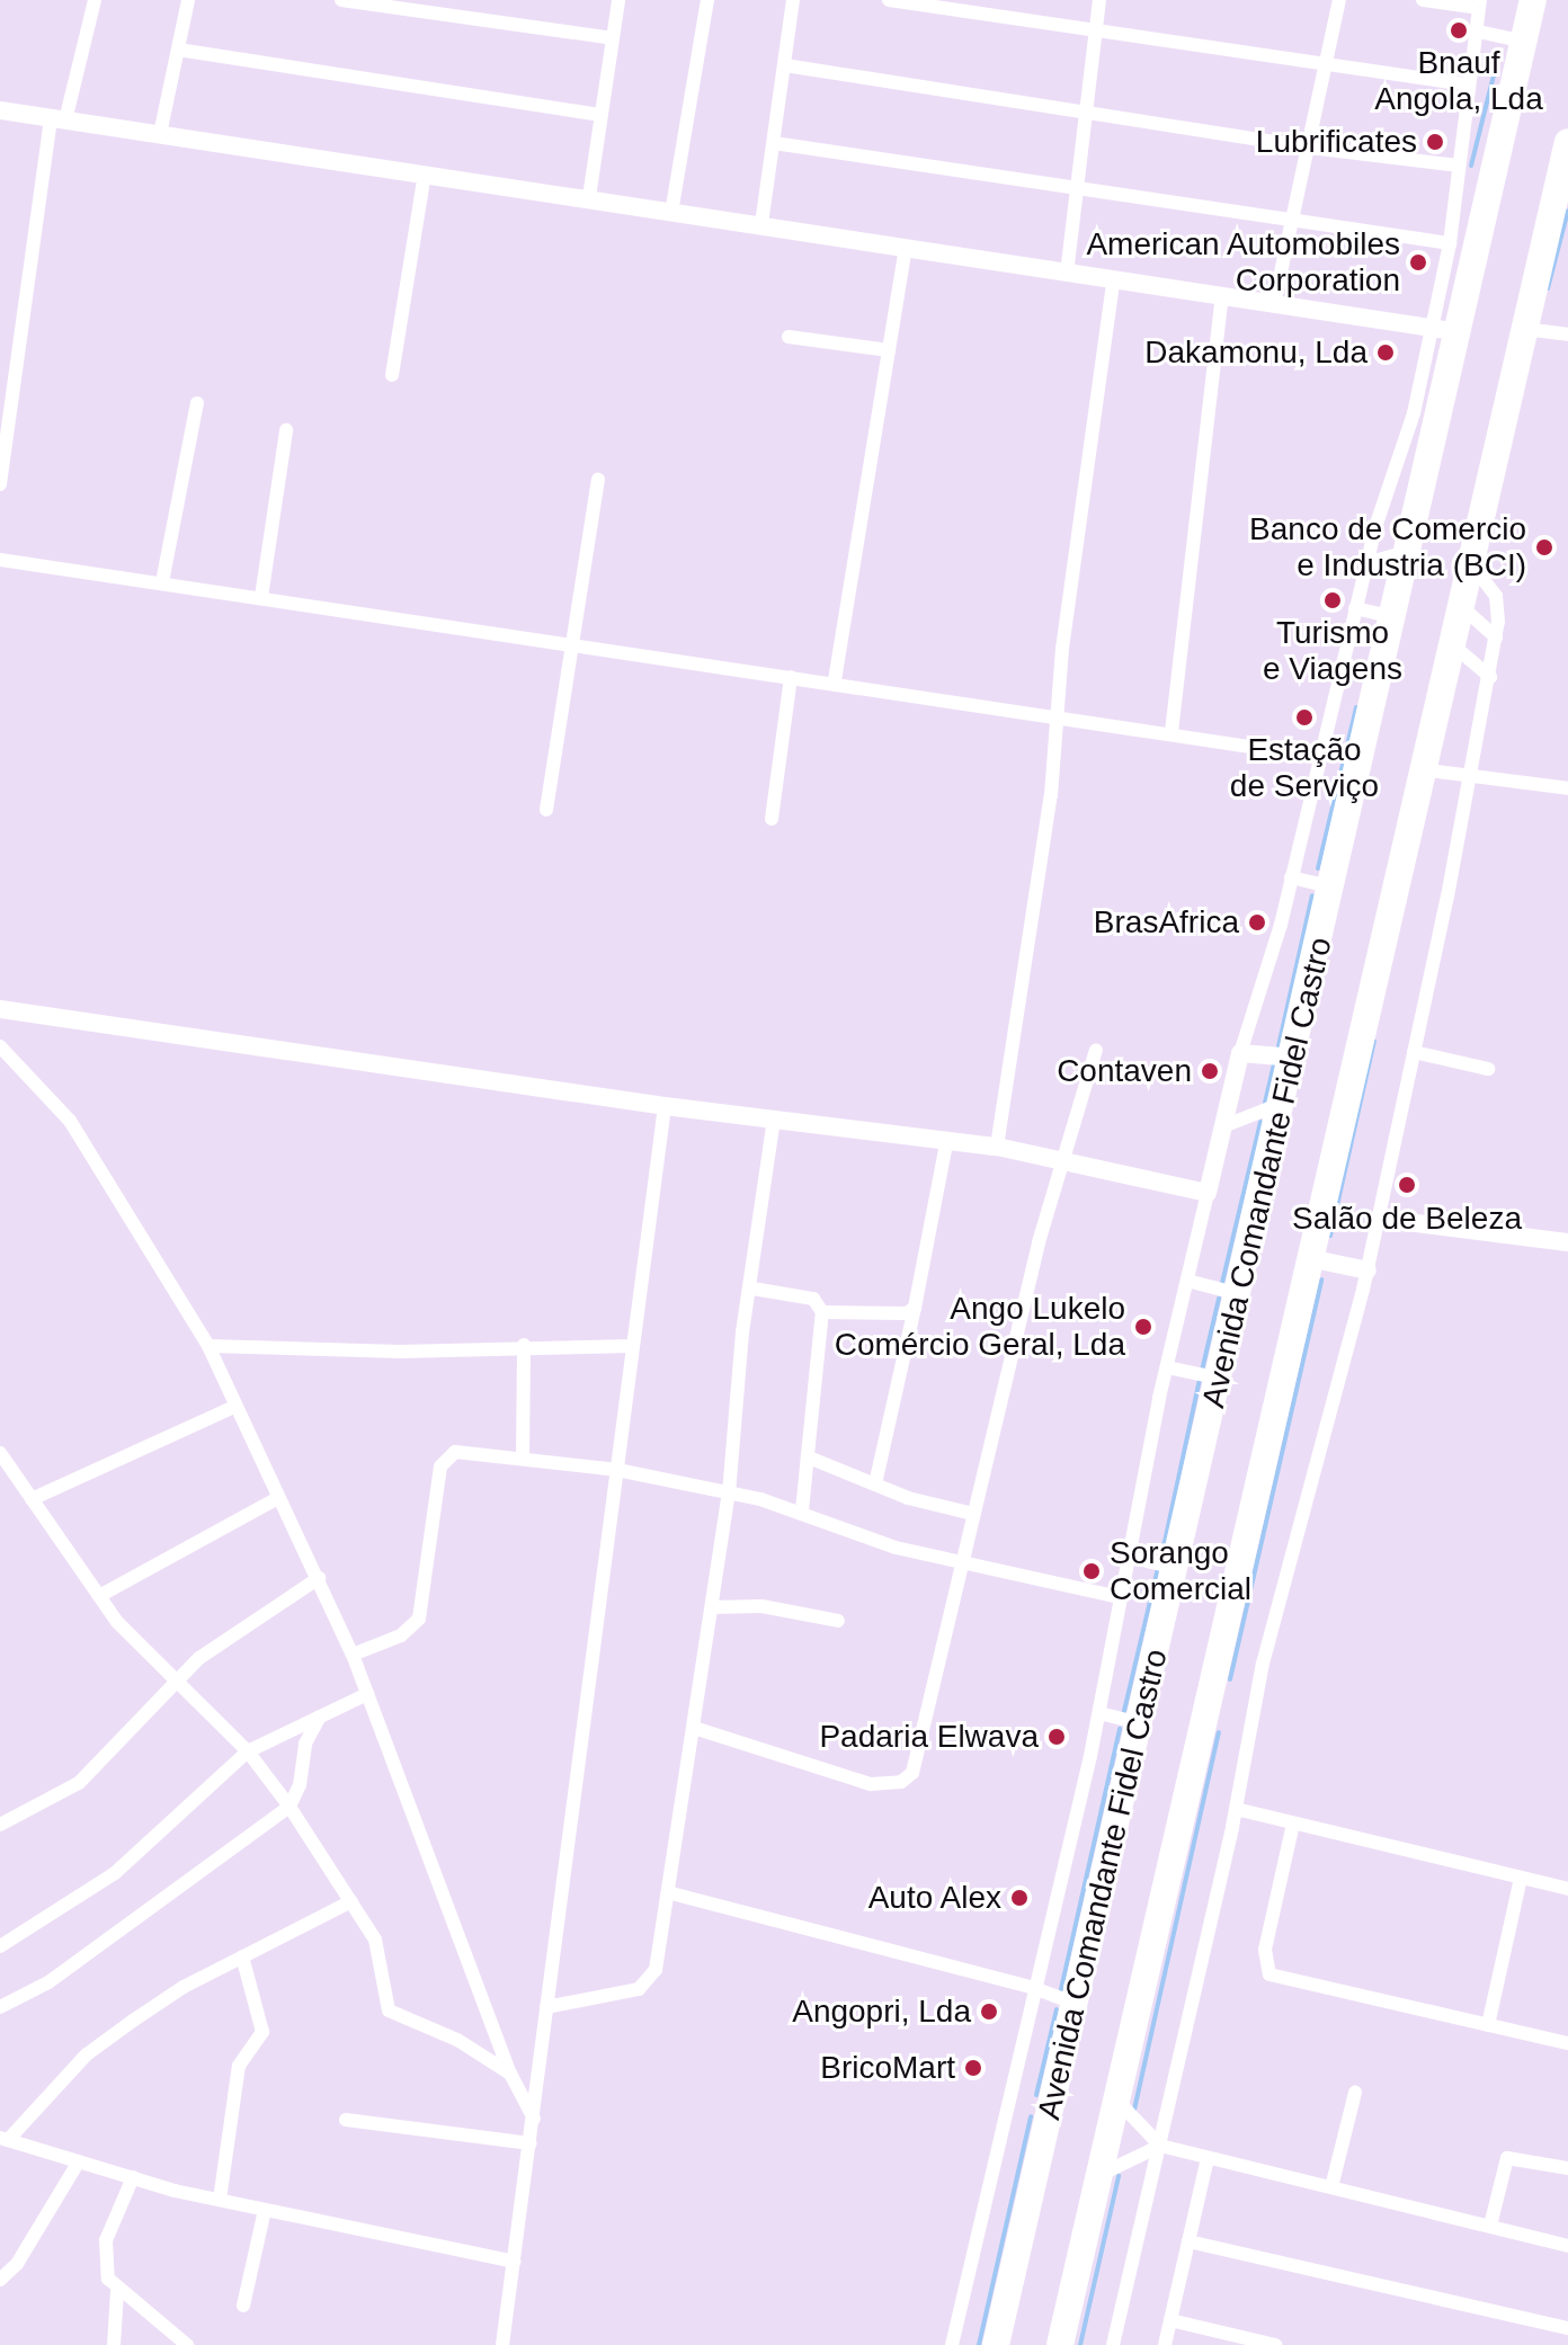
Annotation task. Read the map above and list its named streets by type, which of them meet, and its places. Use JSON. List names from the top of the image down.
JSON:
{
  "streets": {
    "highway": ["Avenida Comandante Fidel Castro"]
  },
  "places": [
    "Bnauf Angola, Lda",
    "Lubrificates",
    "American Automobiles Corporation",
    "Dakamonu, Lda",
    "Banco de Comercio e Industria (BCI)",
    "Turismo e Viagens",
    "Estação de Serviço",
    "BrasAfrica",
    "Contaven",
    "Salão de Beleza",
    "Ango Lukelo Comércio Geral, Lda",
    "Sorango Comercial",
    "Padaria Elwava",
    "Auto Alex",
    "Angopri, Lda",
    "BricoMart"
  ]
}
